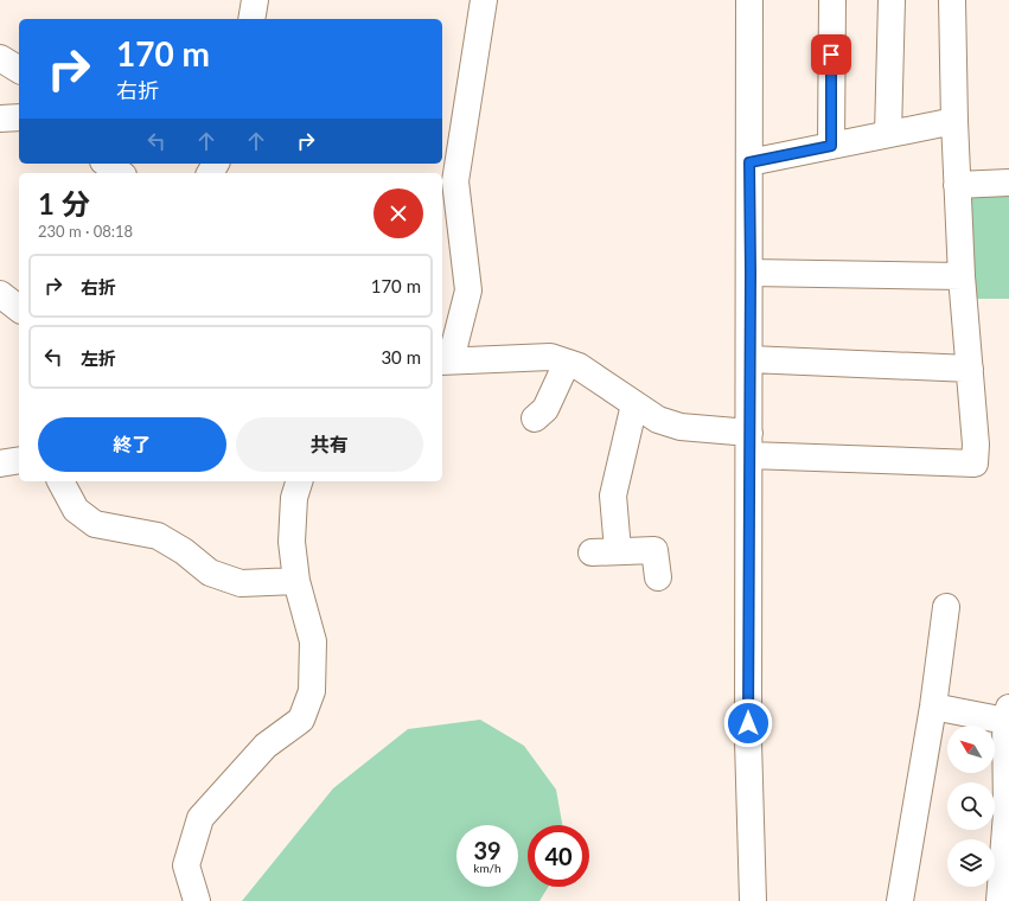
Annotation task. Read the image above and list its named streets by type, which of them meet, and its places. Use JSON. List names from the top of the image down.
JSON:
{
  "north": "top left",
  "page": {
    "turn": ["170 m", "右折"],
    "heading": ["1 分", "230 m · 08:18"],
    "list": [
      {
        "name": "右折",
        "value": "170 m"
      },
      {
        "name": "左折",
        "value": "30 m"
      }
    ],
    "buttons": ["終了", "共有"],
    "speed": "39 km/h",
    "limit": "40"
  }
}
